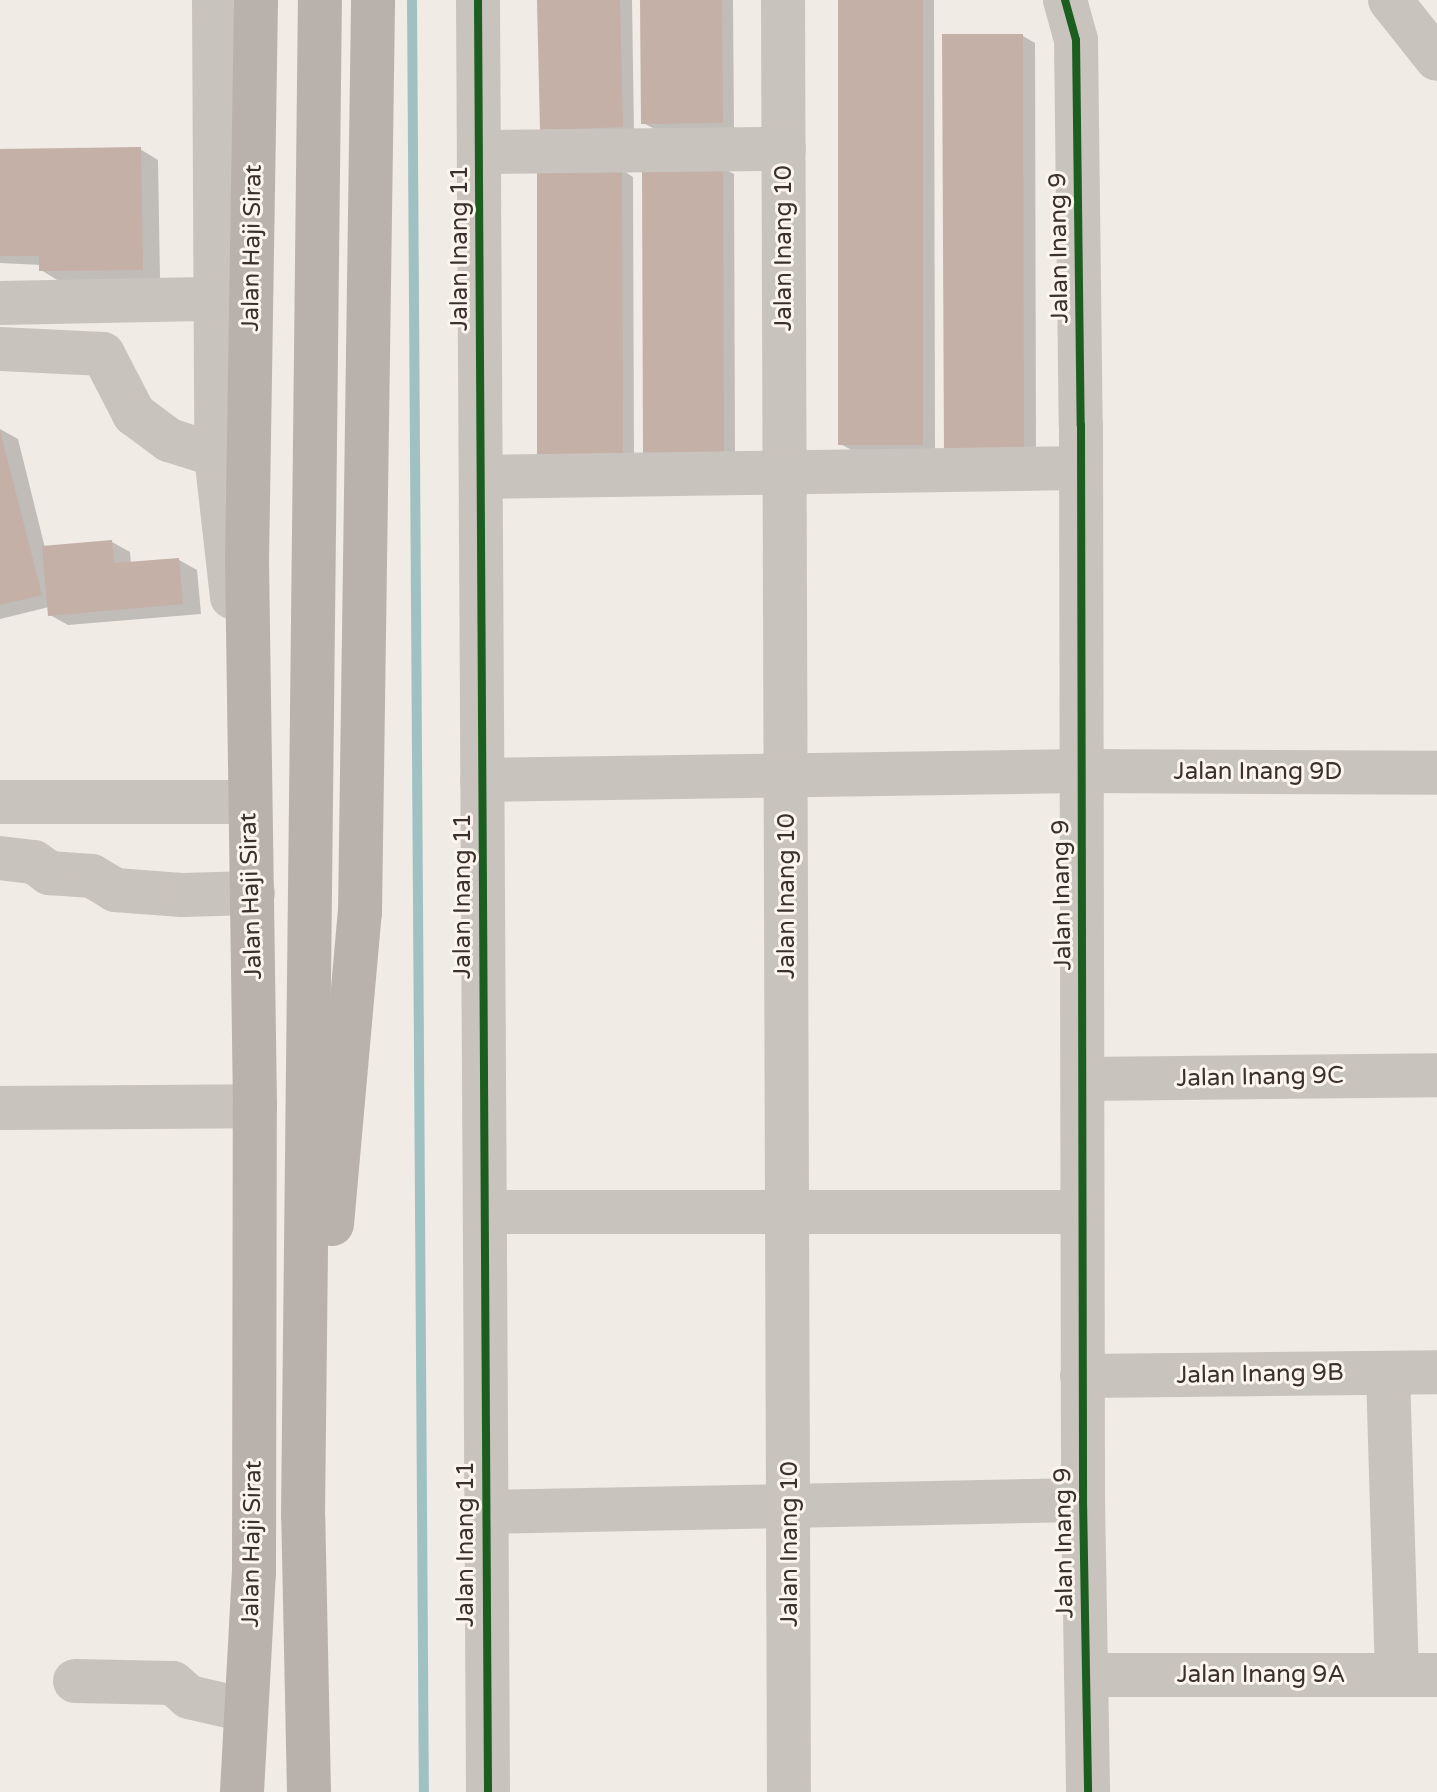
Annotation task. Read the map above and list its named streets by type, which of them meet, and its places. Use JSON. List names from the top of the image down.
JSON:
{
  "streets": {
    "main road": ["Jalan Haji Sirat"],
    "street": [
      "Jalan Inang 11",
      "Jalan Inang 10",
      "Jalan Inang 9",
      "Jalan Inang 9D",
      "Jalan Inang 9C",
      "Jalan Inang 9B",
      "Jalan Inang 9A"
    ]
  },
  "crossings": [
    ["Jalan Inang 11", "Jalan Inang 9D"],
    ["Jalan Inang 10", "Jalan Inang 9D"],
    ["Jalan Inang 9", "Jalan Inang 9D"],
    ["Jalan Inang 9", "Jalan Inang 9C"],
    ["Jalan Inang 9", "Jalan Inang 9B"],
    ["Jalan Inang 9", "Jalan Inang 9A"]
  ]
}
